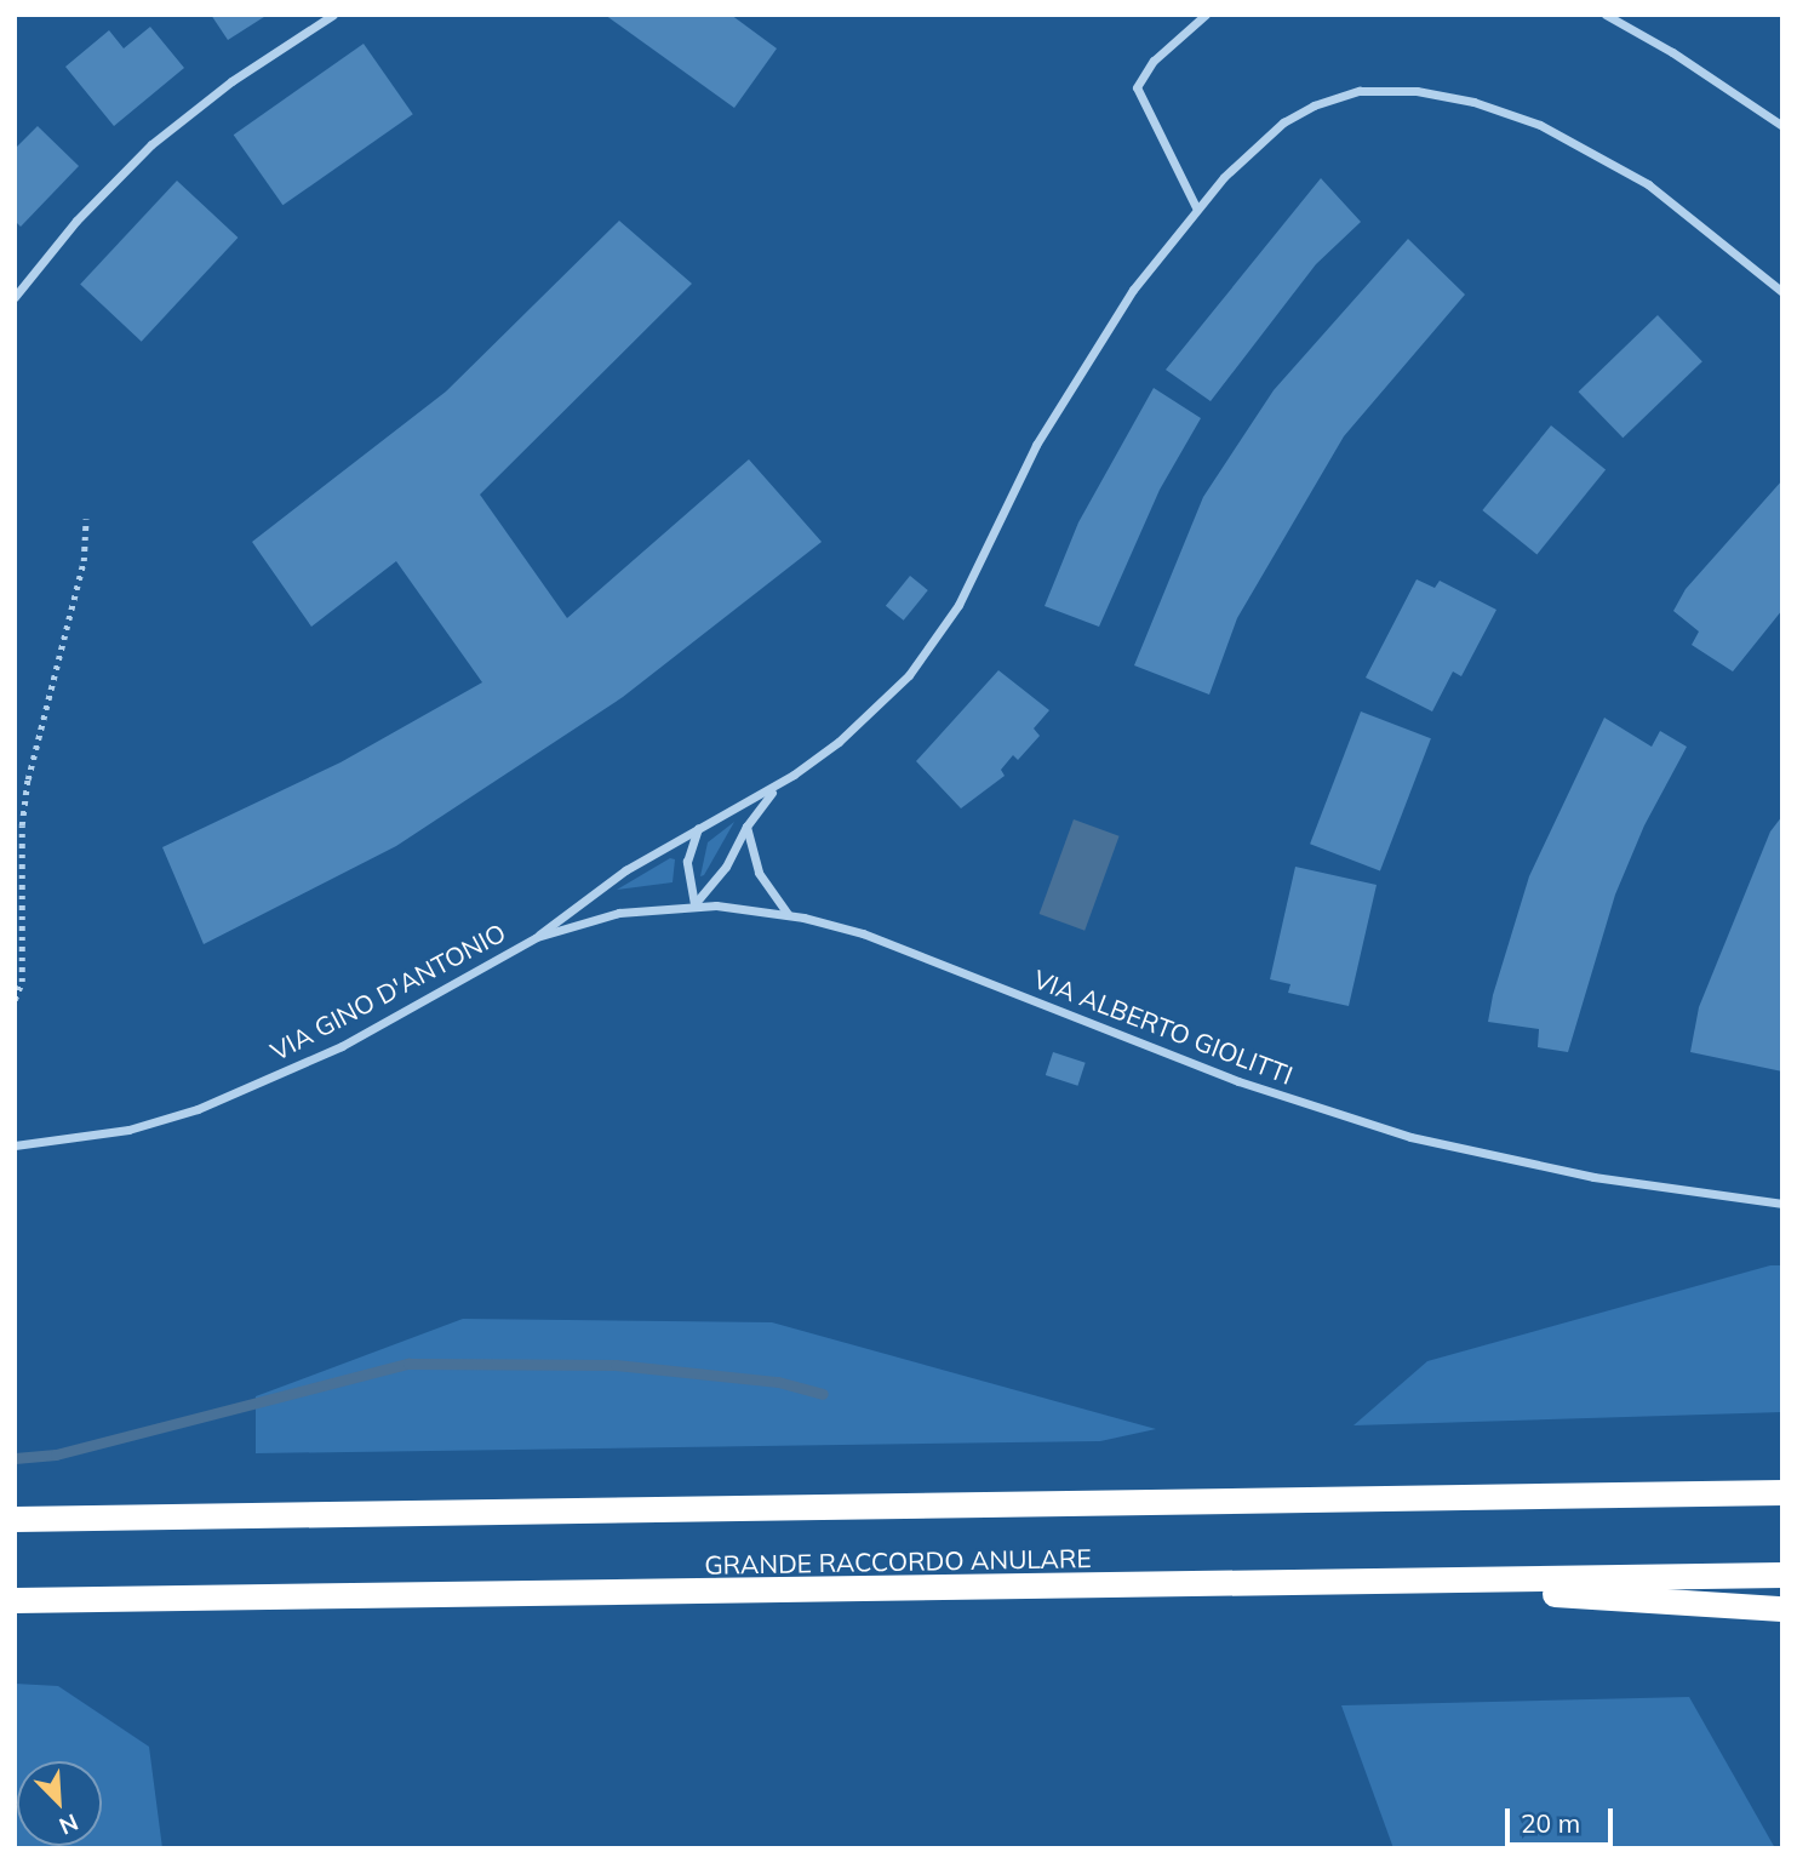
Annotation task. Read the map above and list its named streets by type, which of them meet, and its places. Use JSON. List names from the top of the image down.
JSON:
{
  "streets": {
    "highway": ["GRANDE RACCORDO ANULARE"],
    "street": ["VIA GINO D'ANTONIO", "VIA ALBERTO GIOLITTI"]
  },
  "crossings": [
    ["VIA GINO D'ANTONIO", "VIA ALBERTO GIOLITTI"]
  ],
  "scale_bar": "20 m",
  "north": "bottom right"
}
